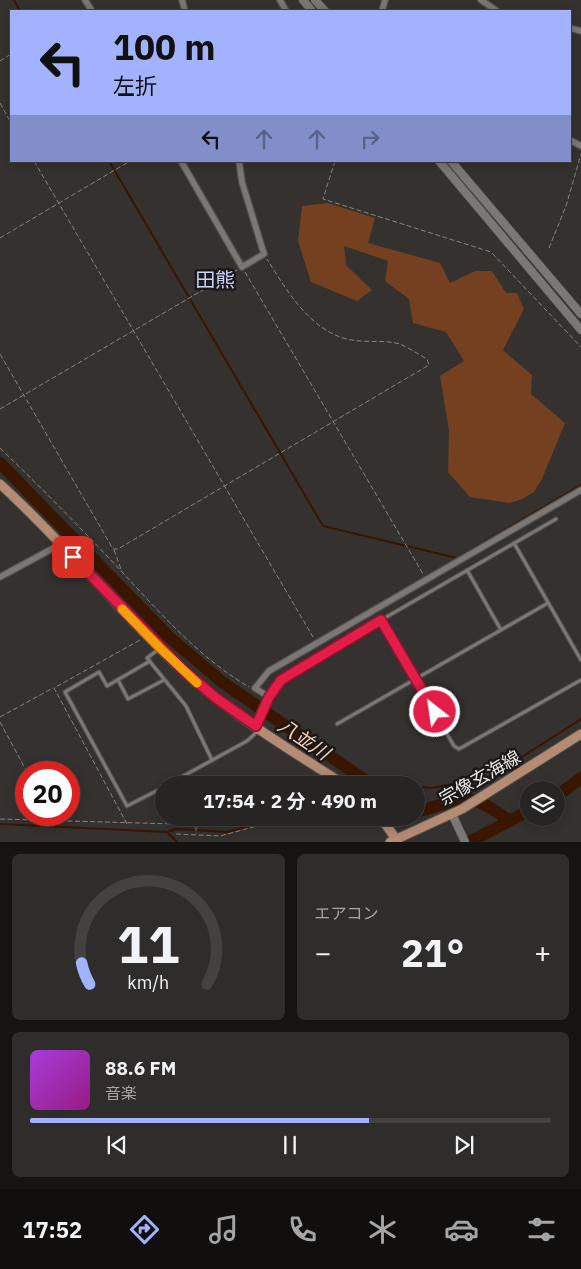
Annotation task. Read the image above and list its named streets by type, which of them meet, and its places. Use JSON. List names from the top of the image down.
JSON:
{
  "streets": {
    "main road": ["宗像玄海線"]
  },
  "districts": ["田熊"],
  "water": ["八並川"],
  "page": {
    "turn": ["100 m", "左折"],
    "limit": "20",
    "trip": "17:54 · 2 分 · 490 m",
    "tile": "エアコン",
    "heat": ["−", "21°", "+"],
    "song": ["88.6 FM", "音楽"],
    "tabs": "17:52",
    "gauge": ["11", "km/h"]
  }
}
